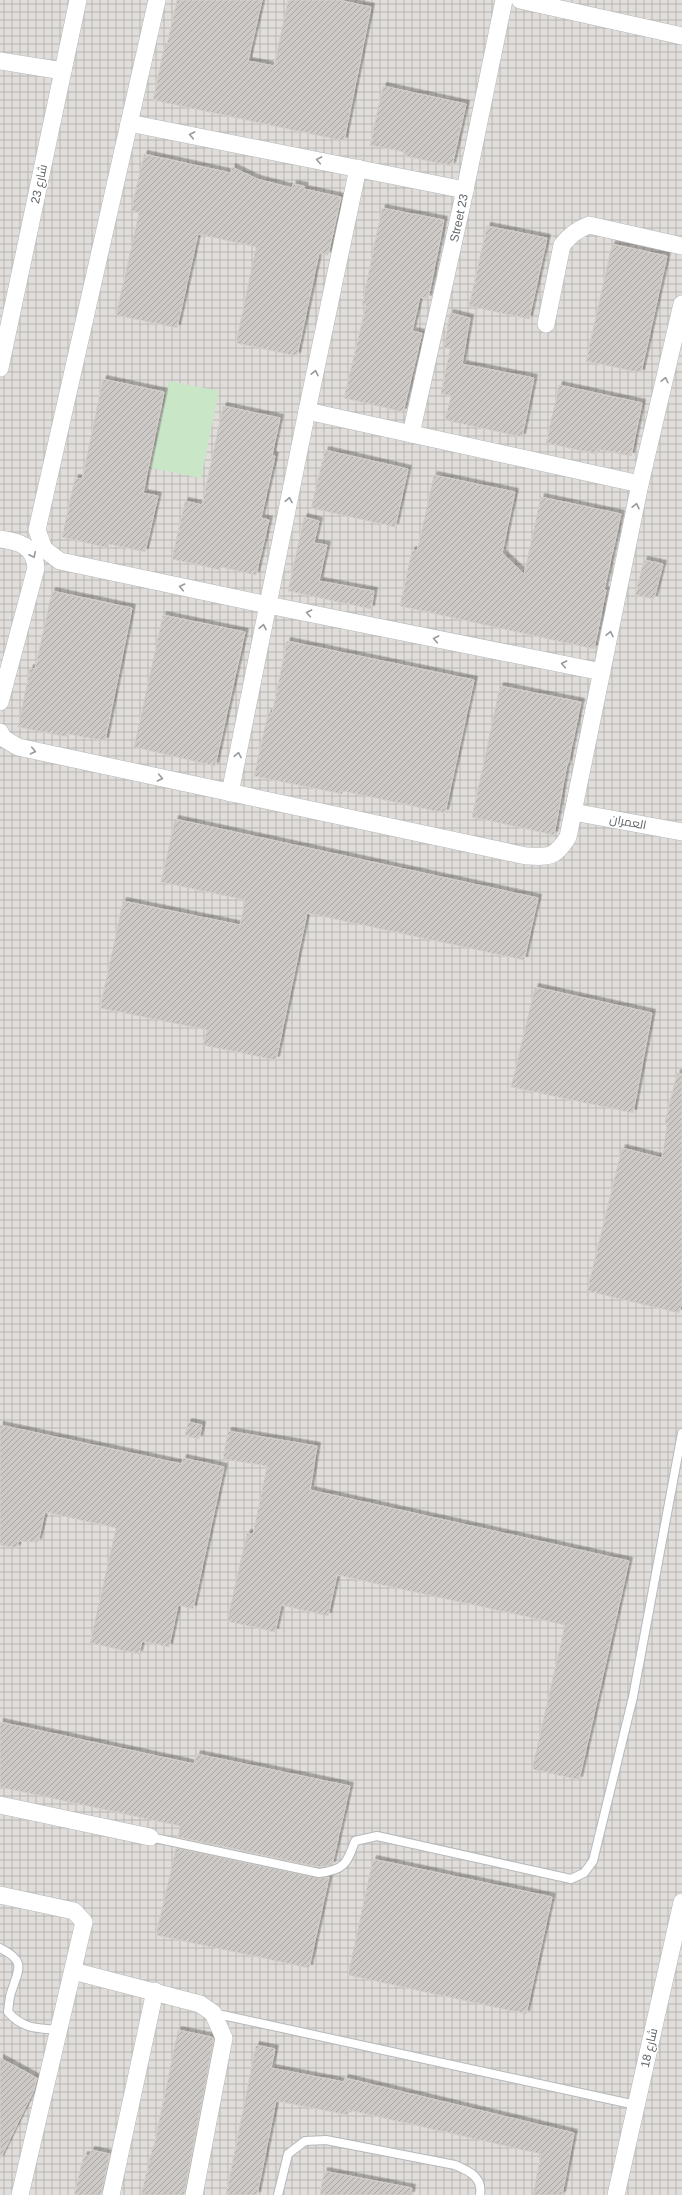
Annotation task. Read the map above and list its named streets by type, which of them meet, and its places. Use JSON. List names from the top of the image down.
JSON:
{
  "streets": {
    "street": [
      "شارع 23",
      "Street 23",
      "العمران",
      "شارع 18"
    ]
  }
}
